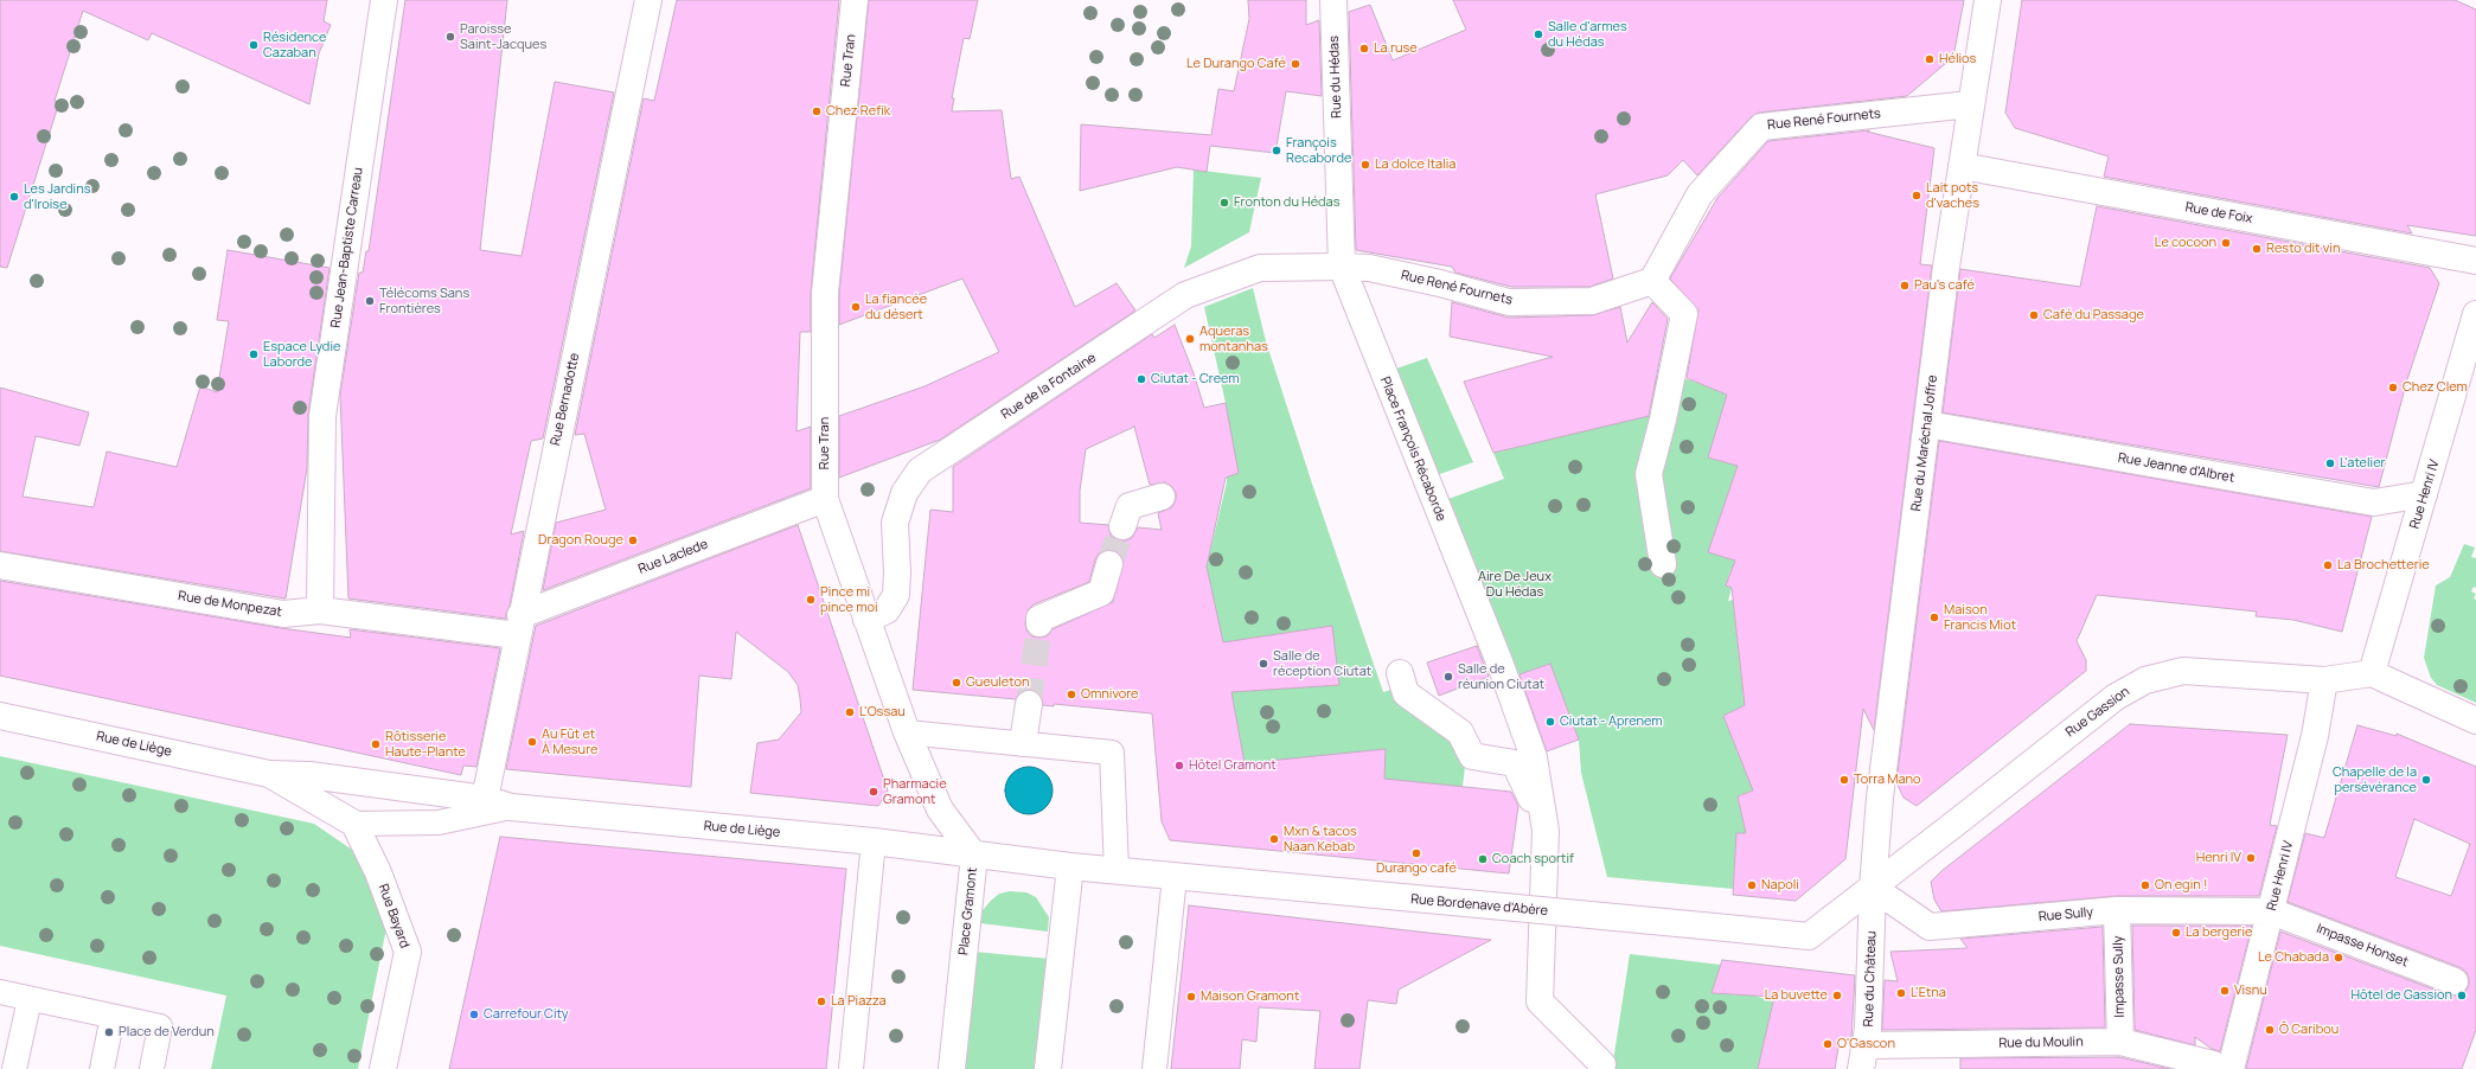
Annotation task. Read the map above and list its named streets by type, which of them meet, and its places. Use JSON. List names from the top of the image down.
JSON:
{
  "streets": {
    "street": [
      "Rue Tran",
      "Rue du Hédas",
      "Rue René Fournets",
      "Rue de Foix",
      "Rue Jean-Baptiste Carreau",
      "Rue de la Fontaine",
      "Rue Bernadotte",
      "Rue du Maréchal Joffre",
      "Place François Récaborde",
      "Rue Jeanne d'Albret",
      "Rue Henri IV",
      "Rue Laclede",
      "Rue de Monpezat",
      "Rue Gassion",
      "Rue de Liège",
      "Rue Bordenave d'Abère",
      "Place Gramont",
      "Rue Sully",
      "Rue Bayard",
      "Impasse Honset",
      "Impasse Sully",
      "Rue du Château",
      "Rue du Moulin"
    ]
  },
  "crossings": [
    ["Rue Tran", "Rue de la Fontaine"],
    ["Rue Tran", "Rue Laclede"],
    ["Rue Tran", "Rue de Liège"],
    ["Rue Tran", "Place Gramont"],
    ["Rue du Hédas", "Rue René Fournets"],
    ["Rue du Hédas", "Rue de la Fontaine"],
    ["Rue du Hédas", "Place François Récaborde"],
    ["Rue René Fournets", "Rue de la Fontaine"],
    ["Rue René Fournets", "Rue du Maréchal Joffre"],
    ["Rue René Fournets", "Place François Récaborde"],
    ["Rue de Foix", "Rue du Maréchal Joffre"],
    ["Rue Jean-Baptiste Carreau", "Rue de Monpezat"],
    ["Rue de la Fontaine", "Place François Récaborde"],
    ["Rue Bernadotte", "Rue Laclede"],
    ["Rue Bernadotte", "Rue de Monpezat"],
    ["Rue Bernadotte", "Rue de Liège"],
    ["Rue du Maréchal Joffre", "Rue Jeanne d'Albret"],
    ["Rue du Maréchal Joffre", "Rue Gassion"],
    ["Rue du Maréchal Joffre", "Rue Bordenave d'Abère"],
    ["Rue du Maréchal Joffre", "Rue Sully"],
    ["Rue du Maréchal Joffre", "Rue du Château"],
    ["Rue Jeanne d'Albret", "Rue Henri IV"],
    ["Rue Henri IV", "Rue Gassion"],
    ["Rue Henri IV", "Rue Sully"],
    ["Rue Henri IV", "Impasse Honset"],
    ["Rue Henri IV", "Rue du Moulin"],
    ["Rue Laclede", "Rue de Monpezat"],
    ["Rue Gassion", "Rue Bordenave d'Abère"],
    ["Rue Gassion", "Rue Sully"],
    ["Rue Gassion", "Rue du Château"],
    ["Rue de Liège", "Place Gramont"],
    ["Rue de Liège", "Rue Bayard"],
    ["Rue Bordenave d'Abère", "Place Gramont"],
    ["Rue Bordenave d'Abère", "Rue Sully"],
    ["Rue Bordenave d'Abère", "Rue du Château"],
    ["Rue Sully", "Impasse Honset"],
    ["Rue Sully", "Impasse Sully"],
    ["Rue Sully", "Rue du Château"],
    ["Impasse Sully", "Rue du Moulin"],
    ["Rue du Château", "Rue du Moulin"]
  ],
  "parks": ["Aire De Jeux Du Hédas"],
  "places": [
    "Salle d'armes du Hédas",
    "Paroisse Saint-Jacques",
    "Résidence Cazaban",
    "La ruse",
    "Hélios",
    "Le Durango Café",
    "Chez Refik",
    "François Recaborde",
    "La dolce Italia",
    "Lait pots d'vaches",
    "Les Jardins d'Iroise",
    "Fronton du Hédas",
    "Le cocoon",
    "Resto dit vin",
    "Pau's café",
    "Télécoms Sans Frontières",
    "La fiancée du désert",
    "Café du Passage",
    "Aqueras montanhas",
    "Espace Lydie Laborde",
    "Ciutat - Creem",
    "Chez Clem",
    "L'atelier",
    "Dragon Rouge",
    "La Brochetterie",
    "Pince mi pince moi",
    "Maison Francis Miot",
    "Salle de réception Ciutat",
    "Salle de réunion Ciutat",
    "Gueuleton",
    "Omnivore",
    "L'Ossau",
    "Ciutat - Aprenem",
    "Au Fût et À Mesure",
    "Rôtisserie Haute-Plante",
    "Hôtel Gramont",
    "Torra Mano",
    "Chapelle de la persévérance",
    "Pharmacie Gramont",
    "Mxn & tacos Naan Kebab",
    "Durango café",
    "Henri IV",
    "Coach sportif",
    "Napoli",
    "On egin !",
    "La bergerie",
    "Le Chabada",
    "Visnu",
    "L'Etna",
    "La buvette",
    "Hôtel de Gassion",
    "Maison Gramont",
    "La Piazza",
    "Carrefour City",
    "Ô Caribou",
    "Place de Verdun",
    "O'Gascon"
  ]
}
